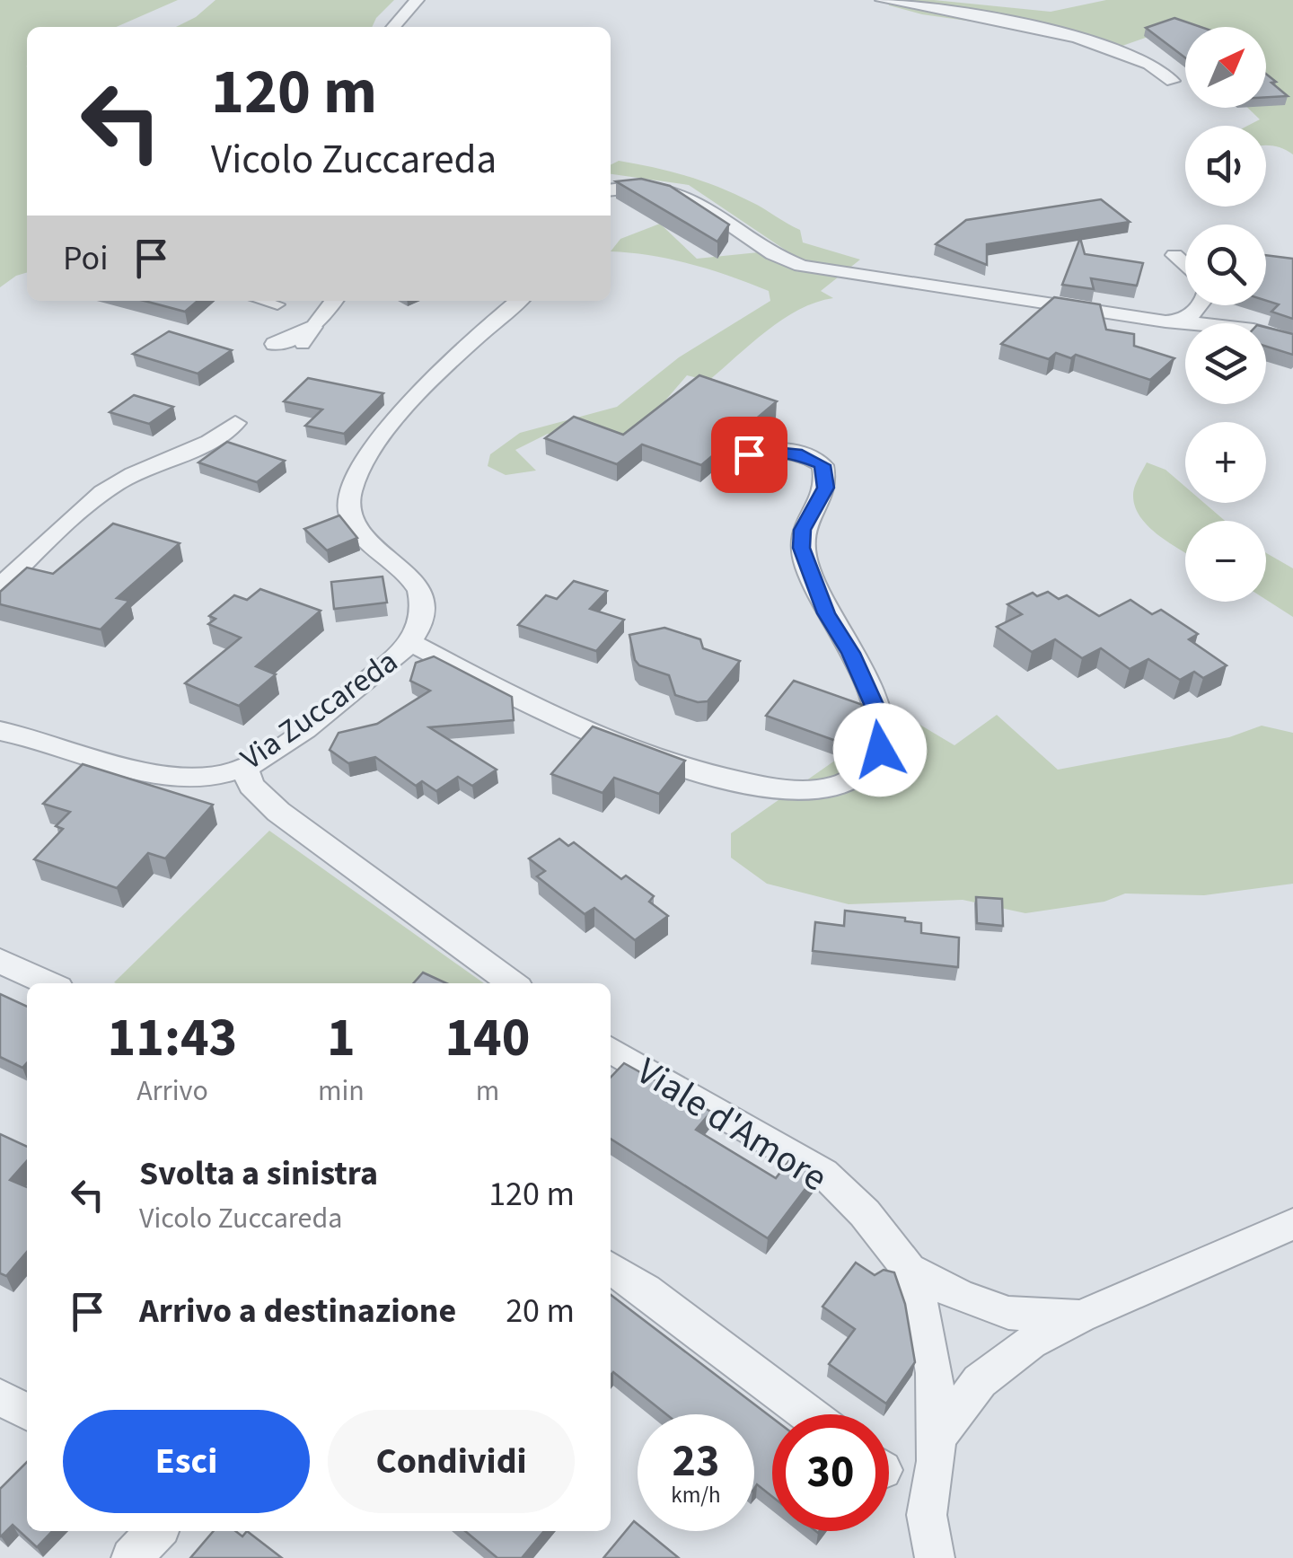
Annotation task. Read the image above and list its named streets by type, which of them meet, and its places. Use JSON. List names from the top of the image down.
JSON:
{
  "streets": {
    "street": ["Via Zuccareda", "Viale d'Amore"]
  },
  "north": "top right",
  "page": {
    "map_buttons": ["+", "−"],
    "turn": ["120 m", "Vicolo Zuccareda"],
    "then": "Poi",
    "eta": [
      "11:43",
      "Arrivo",
      "1",
      "min",
      "140",
      "m"
    ],
    "list": [
      {
        "name": "Svolta a sinistra",
        "note": "Vicolo Zuccareda",
        "value": "120 m"
      },
      {
        "name": "Arrivo a destinazione",
        "value": "20 m"
      }
    ],
    "buttons": ["Esci", "Condividi"],
    "speed": "23 km/h",
    "limit": "30"
  }
}
